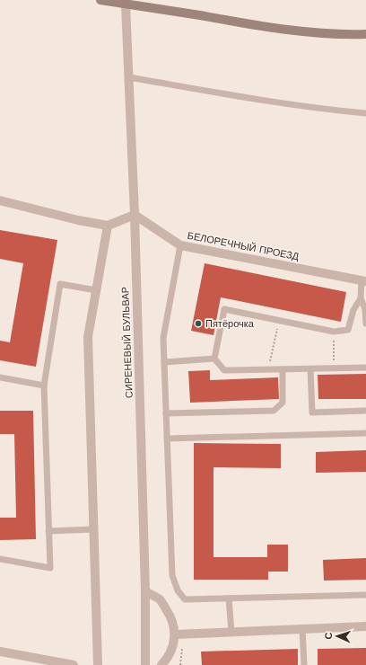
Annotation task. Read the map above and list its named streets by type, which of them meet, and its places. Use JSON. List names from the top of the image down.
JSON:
{
  "streets": {
    "street": ["БЕЛОРЕЧНЫЙ ПРОЕЗД", "СИРЕНЕВЫЙ БУЛЬВАР"]
  },
  "crossings": [
    ["БЕЛОРЕЧНЫЙ ПРОЕЗД", "СИРЕНЕВЫЙ БУЛЬВАР"]
  ],
  "places": ["Пятёрочка"],
  "north": "left"
}
